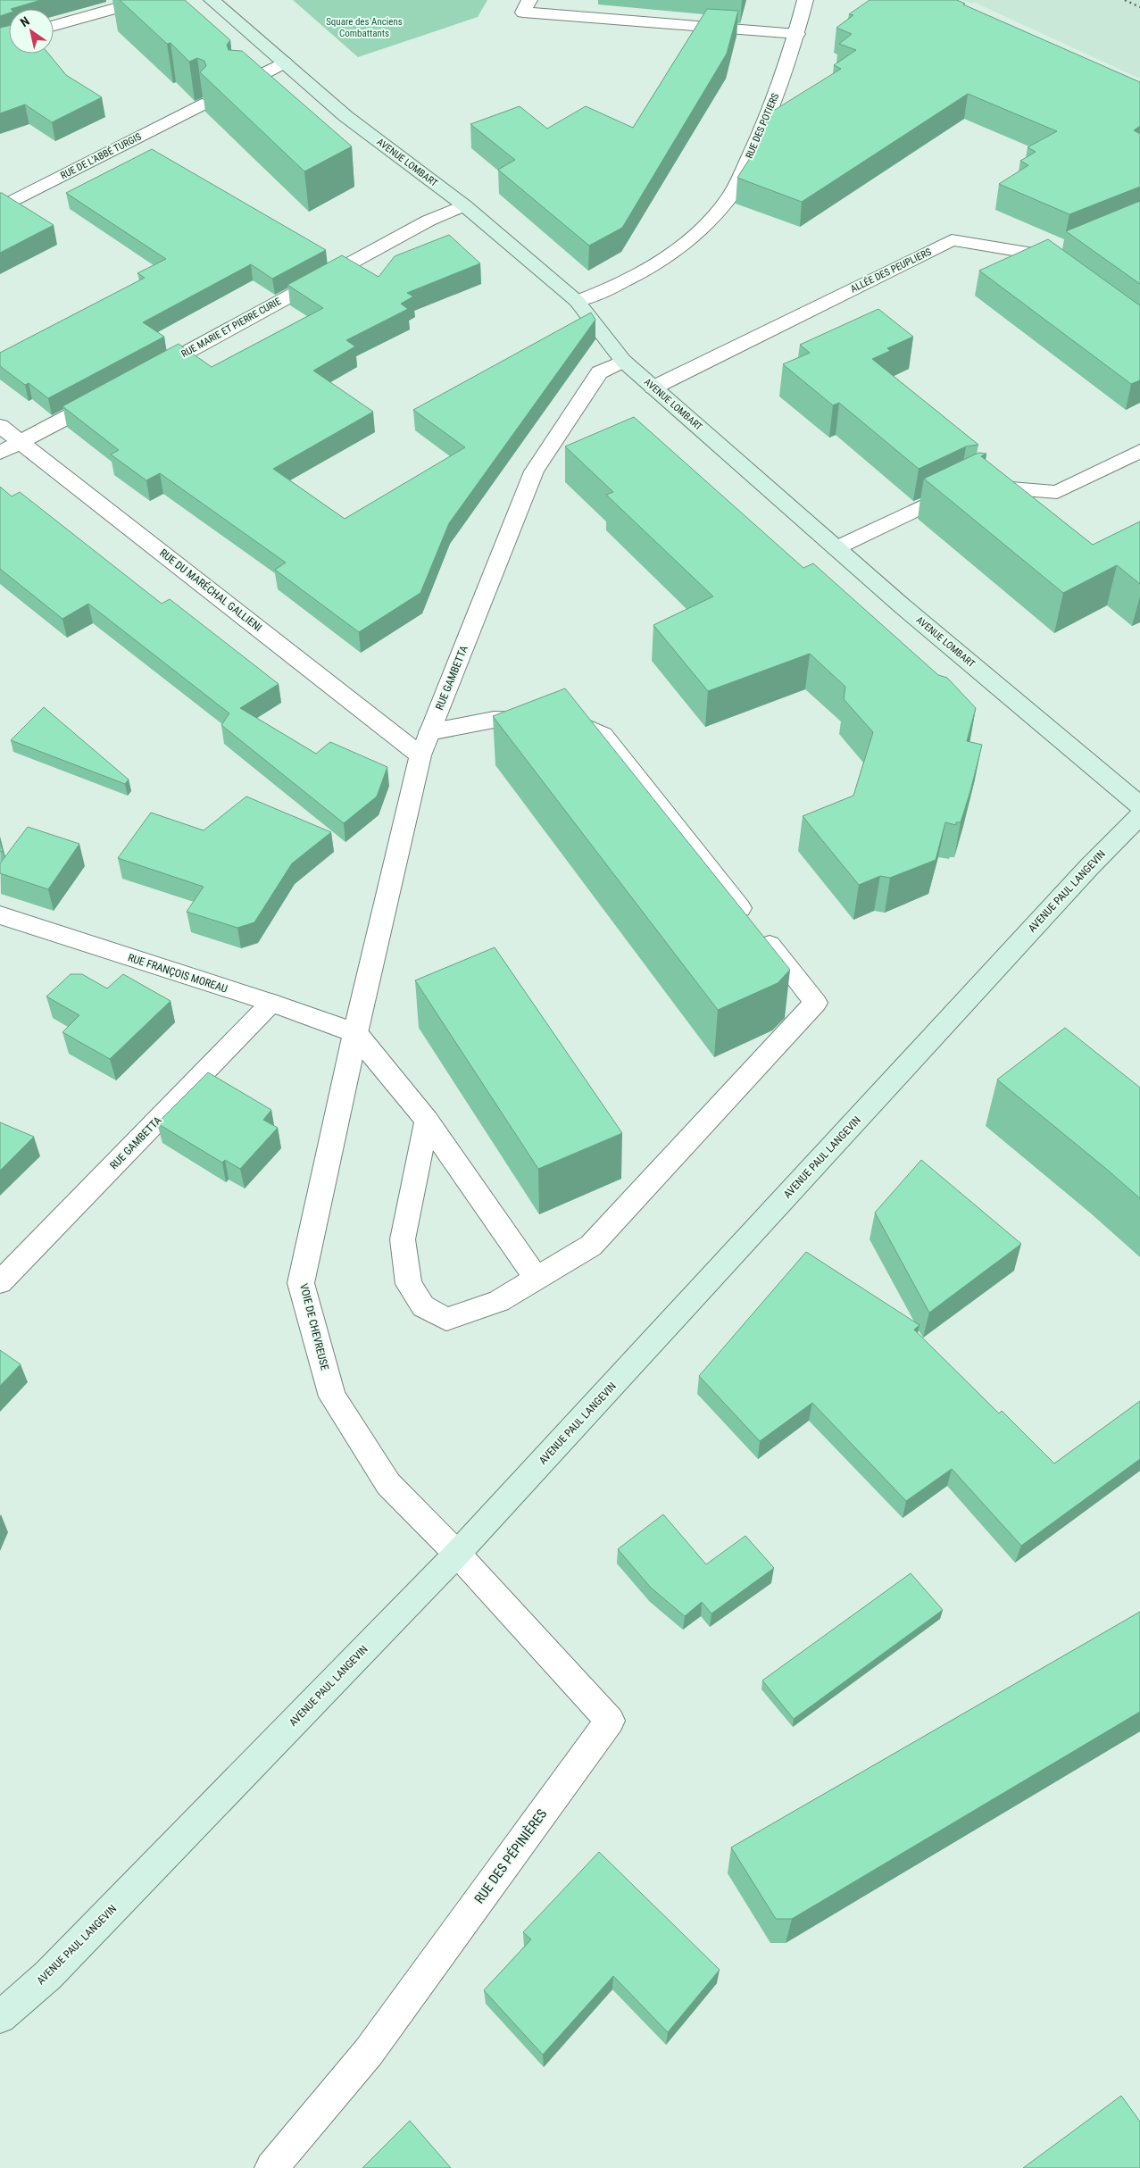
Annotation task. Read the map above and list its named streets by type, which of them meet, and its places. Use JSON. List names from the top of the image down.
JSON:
{
  "streets": {
    "main road": ["AVENUE LOMBART", "AVENUE PAUL LANGEVIN"],
    "street": [
      "RUE DES POTIERS",
      "RUE DE L'ABBÉ TURGIS",
      "ALLÉE DES PEUPLIERS",
      "RUE MARIE ET PIERRE CURIE",
      "RUE DU MARÉCHAL GALLIENI",
      "RUE GAMBETTA",
      "RUE FRANÇOIS MOREAU",
      "VOIE DE CHEVREUSE",
      "RUE DES PÉPINIÈRES"
    ]
  },
  "crossings": [
    ["RUE DES POTIERS", "AVENUE LOMBART"],
    ["AVENUE LOMBART", "ALLÉE DES PEUPLIERS"],
    ["AVENUE LOMBART", "RUE MARIE ET PIERRE CURIE"],
    ["AVENUE LOMBART", "RUE GAMBETTA"],
    ["RUE DU MARÉCHAL GALLIENI", "RUE GAMBETTA"],
    ["RUE GAMBETTA", "RUE FRANÇOIS MOREAU"],
    ["RUE GAMBETTA", "VOIE DE CHEVREUSE"],
    ["AVENUE PAUL LANGEVIN", "VOIE DE CHEVREUSE"],
    ["AVENUE PAUL LANGEVIN", "RUE DES PÉPINIÈRES"],
    ["RUE FRANÇOIS MOREAU", "VOIE DE CHEVREUSE"],
    ["VOIE DE CHEVREUSE", "RUE DES PÉPINIÈRES"]
  ],
  "parks": ["Square des Anciens Combattants"],
  "north": "top left"
}
